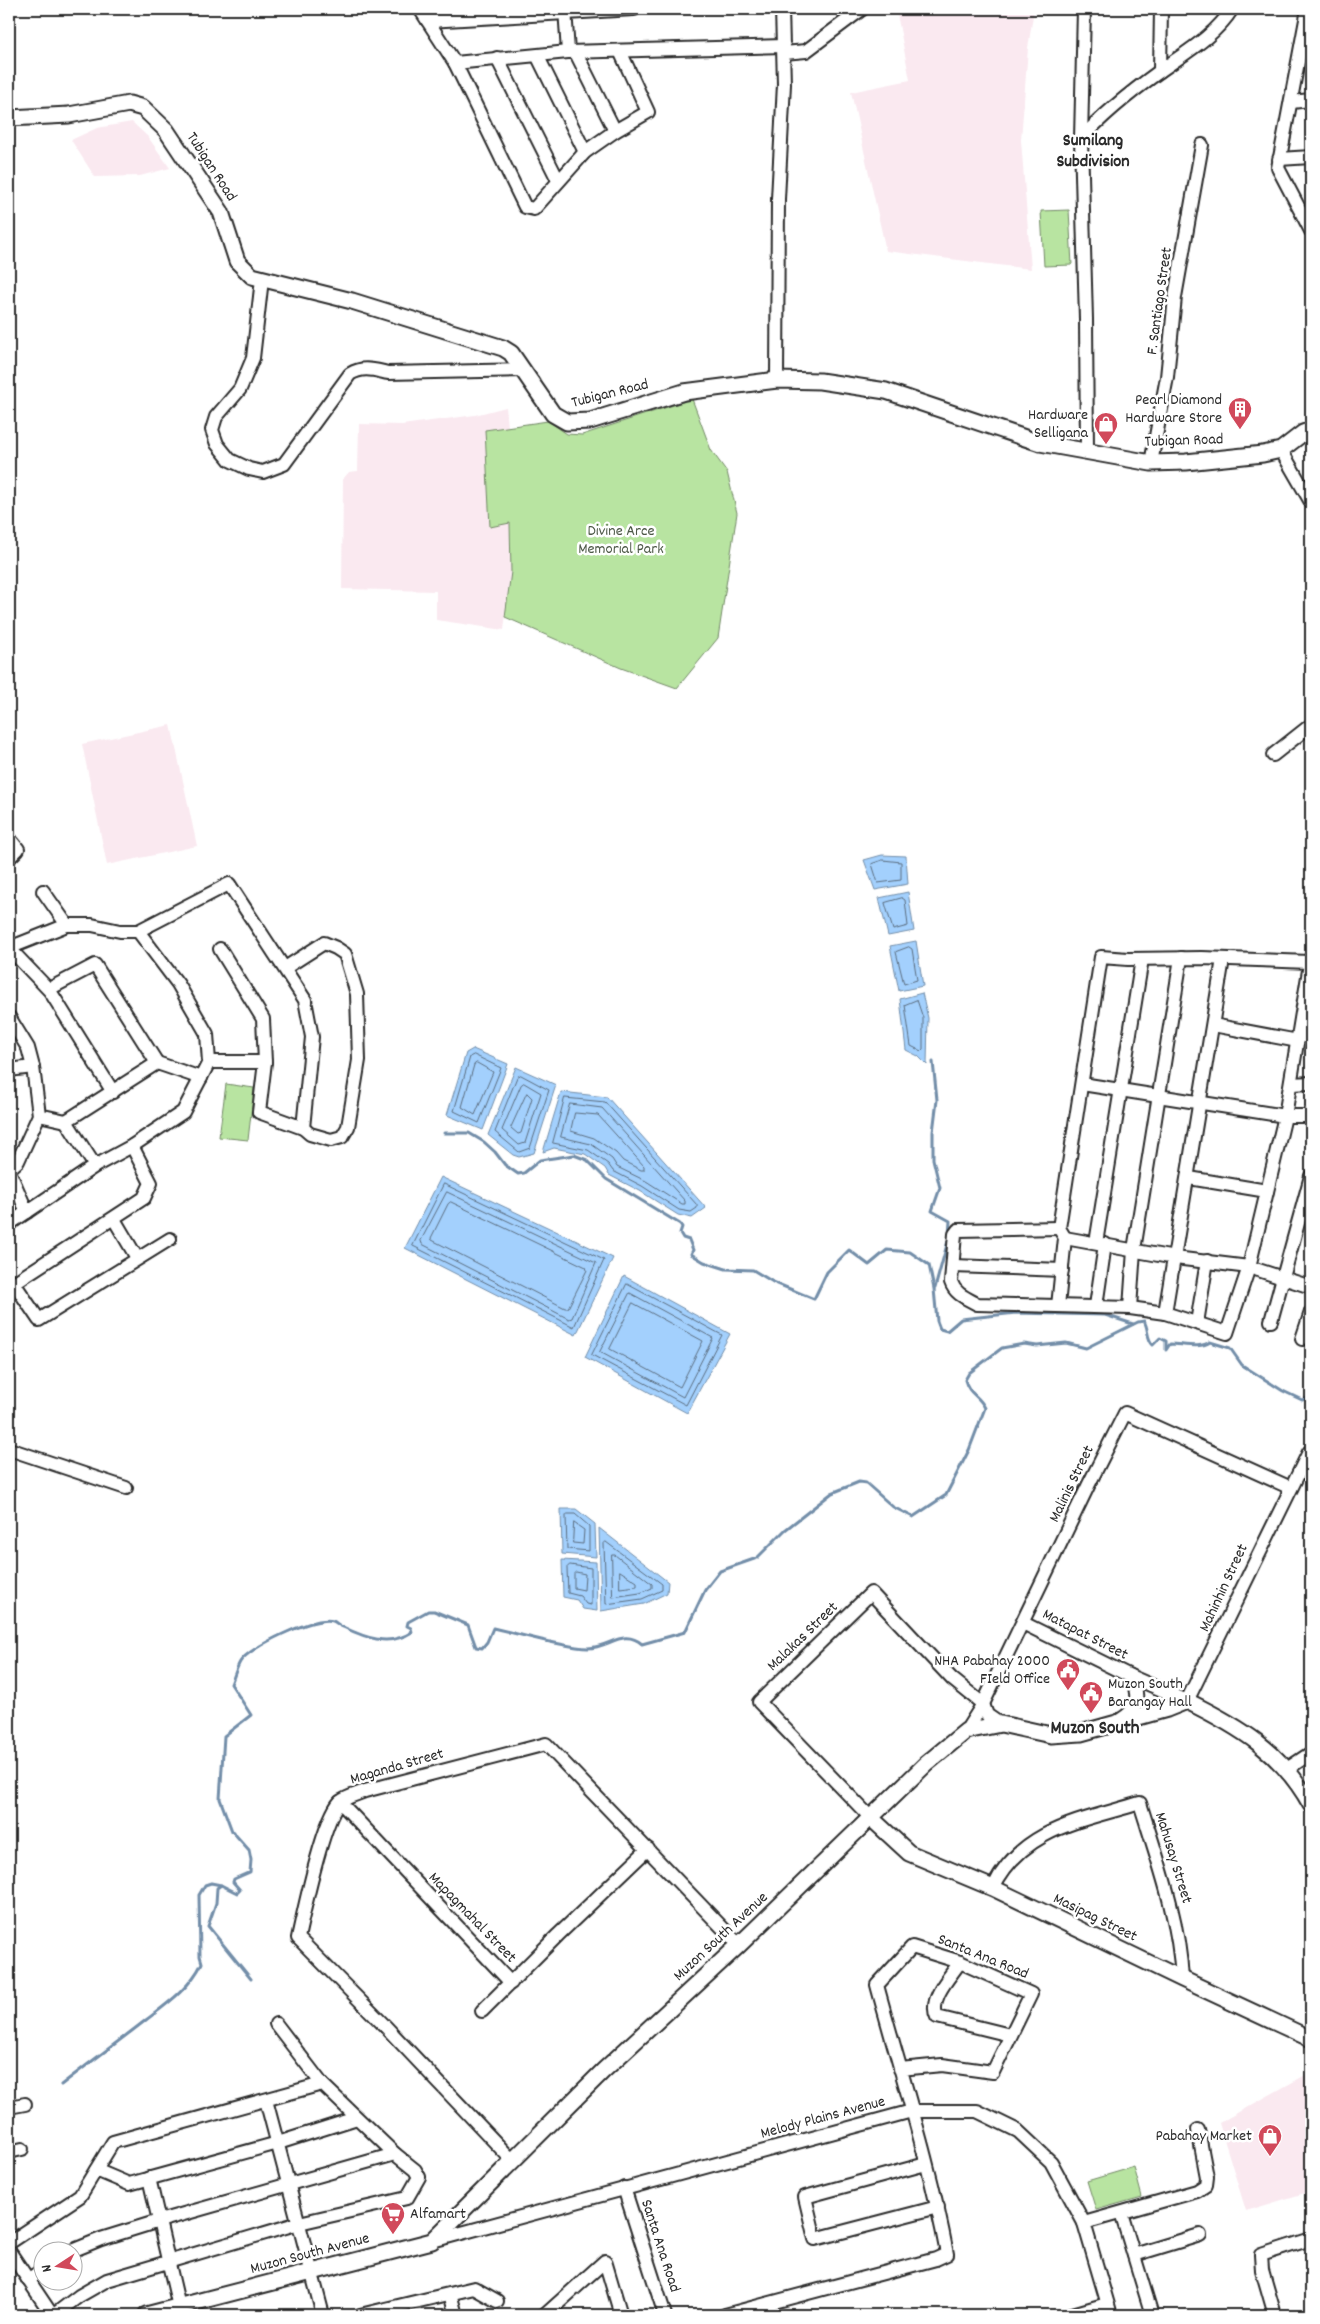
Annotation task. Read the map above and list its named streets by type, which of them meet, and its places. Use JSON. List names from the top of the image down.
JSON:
{
  "streets": {
    "street": [
      "Tubigan Road",
      "F. Santiago Street",
      "Malinis Street",
      "Mahinhin Street",
      "Matapat Street",
      "Malakas Street",
      "Maganda Street",
      "Mahusay Street",
      "Mapagmahal Street",
      "Masipag Street",
      "Muzon South Avenue",
      "Santa Ana Road",
      "Melody Plains Avenue"
    ]
  },
  "crossings": [
    ["Tubigan Road", "F. Santiago Street"],
    ["Malinis Street", "Mahinhin Street"],
    ["Malinis Street", "Matapat Street"],
    ["Malinis Street", "Malakas Street"],
    ["Malinis Street", "Muzon South Avenue"],
    ["Mahinhin Street", "Matapat Street"],
    ["Mahinhin Street", "Muzon South Avenue"],
    ["Matapat Street", "Muzon South Avenue"],
    ["Malakas Street", "Masipag Street"],
    ["Malakas Street", "Muzon South Avenue"],
    ["Maganda Street", "Mapagmahal Street"],
    ["Maganda Street", "Muzon South Avenue"],
    ["Mahusay Street", "Masipag Street"],
    ["Masipag Street", "Muzon South Avenue"],
    ["Muzon South Avenue", "Melody Plains Avenue"],
    ["Santa Ana Road", "Melody Plains Avenue"]
  ],
  "districts": ["Sumilang Subdivision", "Muzon South"],
  "parks": ["Divine Arce Memorial Park"],
  "places": {
    "building": ["Pearl Diamond Hardware Store"],
    "shop": ["Hardware Selligana", "Pabahay Market"],
    "public building": ["NHA Pabahay 2000 FIeld Office", "Muzon South Barangay Hall"],
    "supermarket": ["Alfamart"]
  },
  "north": "left"
}
